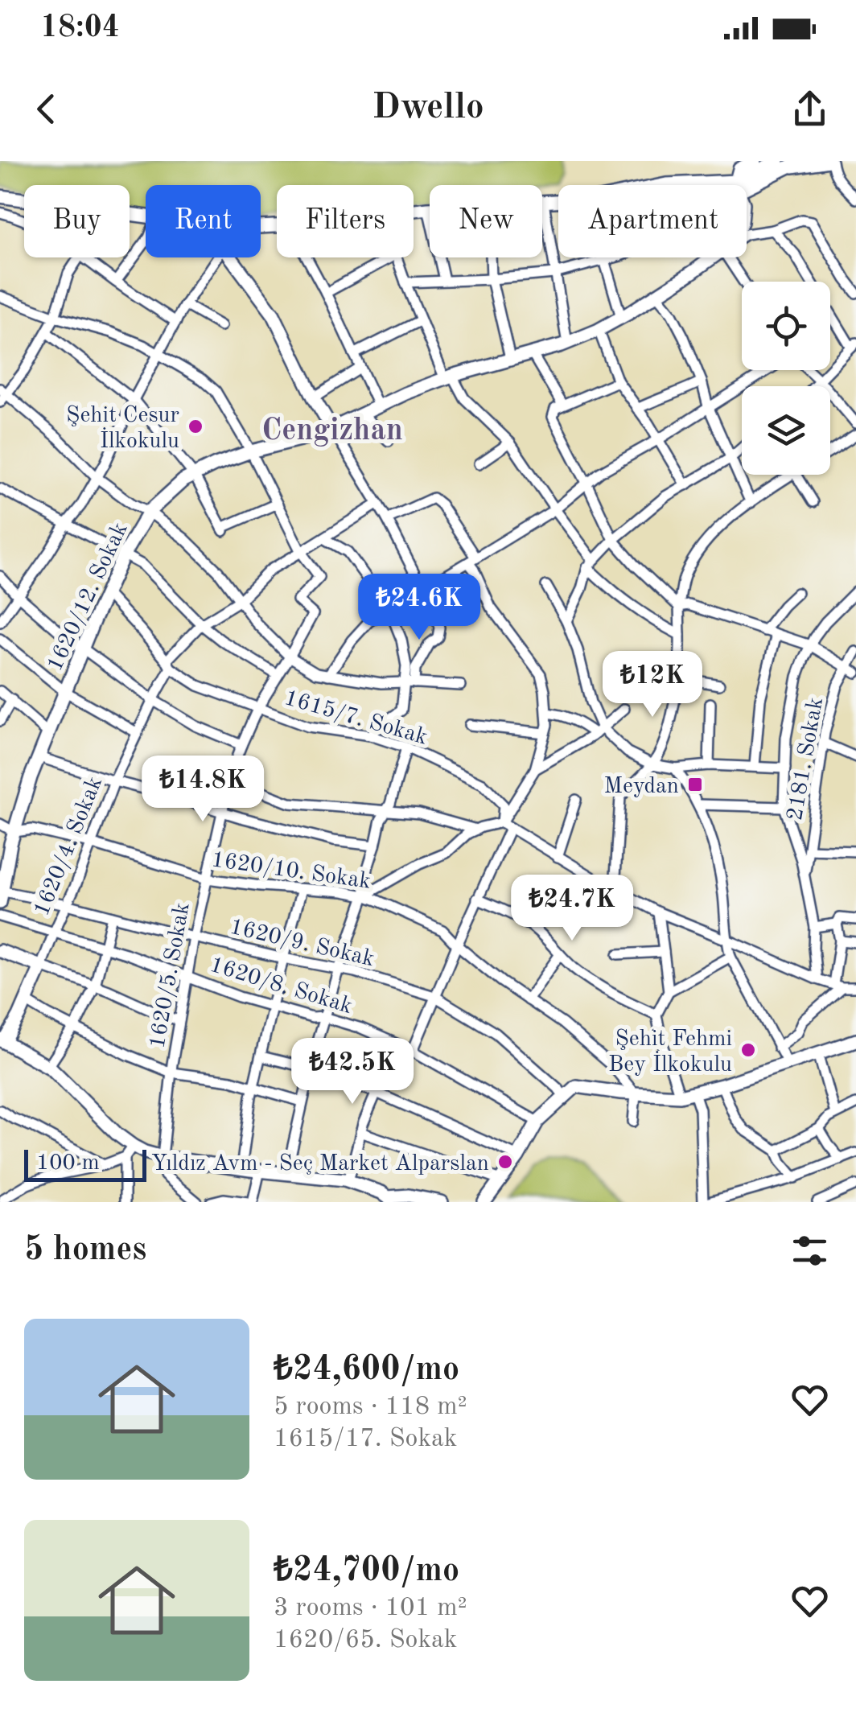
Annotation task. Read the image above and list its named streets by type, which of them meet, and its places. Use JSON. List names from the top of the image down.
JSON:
{
  "streets": {
    "main road": ["1620/12. Sokak", "1620/4. Sokak"],
    "street": [
      "1615/7. Sokak",
      "2181. Sokak",
      "1620/10. Sokak",
      "1620/9. Sokak",
      "1620/5. Sokak",
      "1620/8. Sokak"
    ]
  },
  "crossings": [
    ["1620/12. Sokak", "1615/7. Sokak"],
    ["1620/12. Sokak", "1620/10. Sokak"],
    ["1620/12. Sokak", "1620/9. Sokak"],
    ["1615/7. Sokak", "1620/4. Sokak"],
    ["1615/7. Sokak", "1620/5. Sokak"],
    ["1620/4. Sokak", "1620/10. Sokak"],
    ["1620/4. Sokak", "1620/9. Sokak"],
    ["1620/4. Sokak", "1620/5. Sokak"],
    ["1620/4. Sokak", "1620/8. Sokak"],
    ["1620/10. Sokak", "1620/5. Sokak"],
    ["1620/9. Sokak", "1620/5. Sokak"],
    ["1620/5. Sokak", "1620/8. Sokak"]
  ],
  "districts": ["Cengizhan"],
  "places": {
    "other": ["Şehit Cesur İlkokulu", "Şehit Fehmi Bey İlkokulu", "Yıldız Avm - Seç Market Alparslan"],
    "transit": ["Meydan"]
  },
  "scale_bar": "100 m",
  "page": {
    "status": "18:04",
    "header": "Dwello",
    "chip": [
      "Buy",
      "Rent",
      "Filters",
      "New",
      "Apartment"
    ],
    "price": [
      "₺24.6K",
      "₺12K",
      "₺14.8K",
      "₺24.7K",
      "₺42.5K"
    ],
    "scale": "100 m",
    "heading": "5 homes",
    "list": [
      {
        "name": "₺24,600/mo",
        "note": "5 rooms · 118 m² · 1615/17. Sokak"
      },
      {
        "name": "₺24,700/mo",
        "note": "3 rooms · 101 m² · 1620/65. Sokak"
      }
    ]
  }
}
